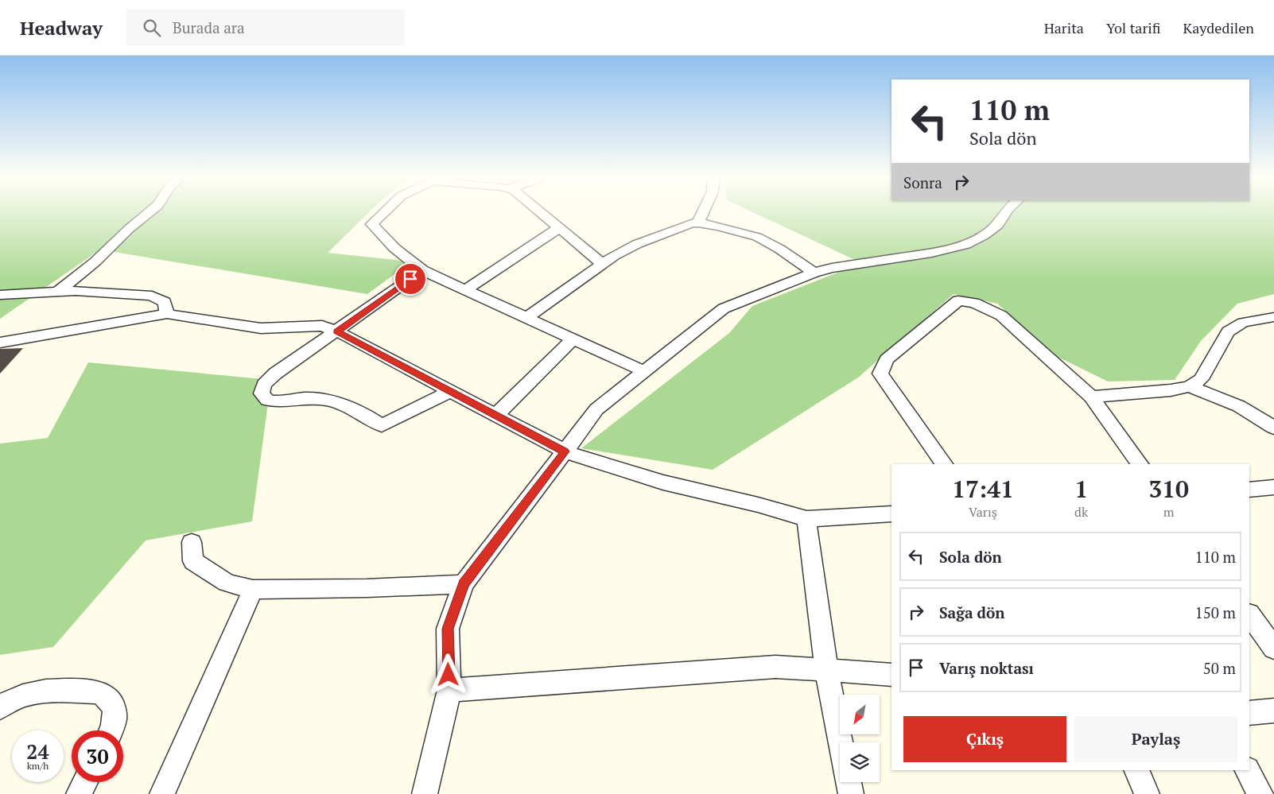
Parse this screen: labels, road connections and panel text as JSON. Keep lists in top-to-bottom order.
{
  "north": "bottom left",
  "page": {
    "header": "Headway",
    "search": "Burada ara",
    "nav": ["Harita", "Yol tarifi", "Kaydedilen"],
    "turn": ["110 m", "Sola dön"],
    "then": "Sonra",
    "eta": [
      "17:41",
      "Varış",
      "1",
      "dk",
      "310",
      "m"
    ],
    "list": [
      {
        "name": "Sola dön",
        "value": "110 m"
      },
      {
        "name": "Sağa dön",
        "value": "150 m"
      },
      {
        "name": "Varış noktası",
        "value": "50 m"
      }
    ],
    "buttons": ["Çıkış", "Paylaş"],
    "speed": "24 km/h",
    "limit": "30"
  }
}
